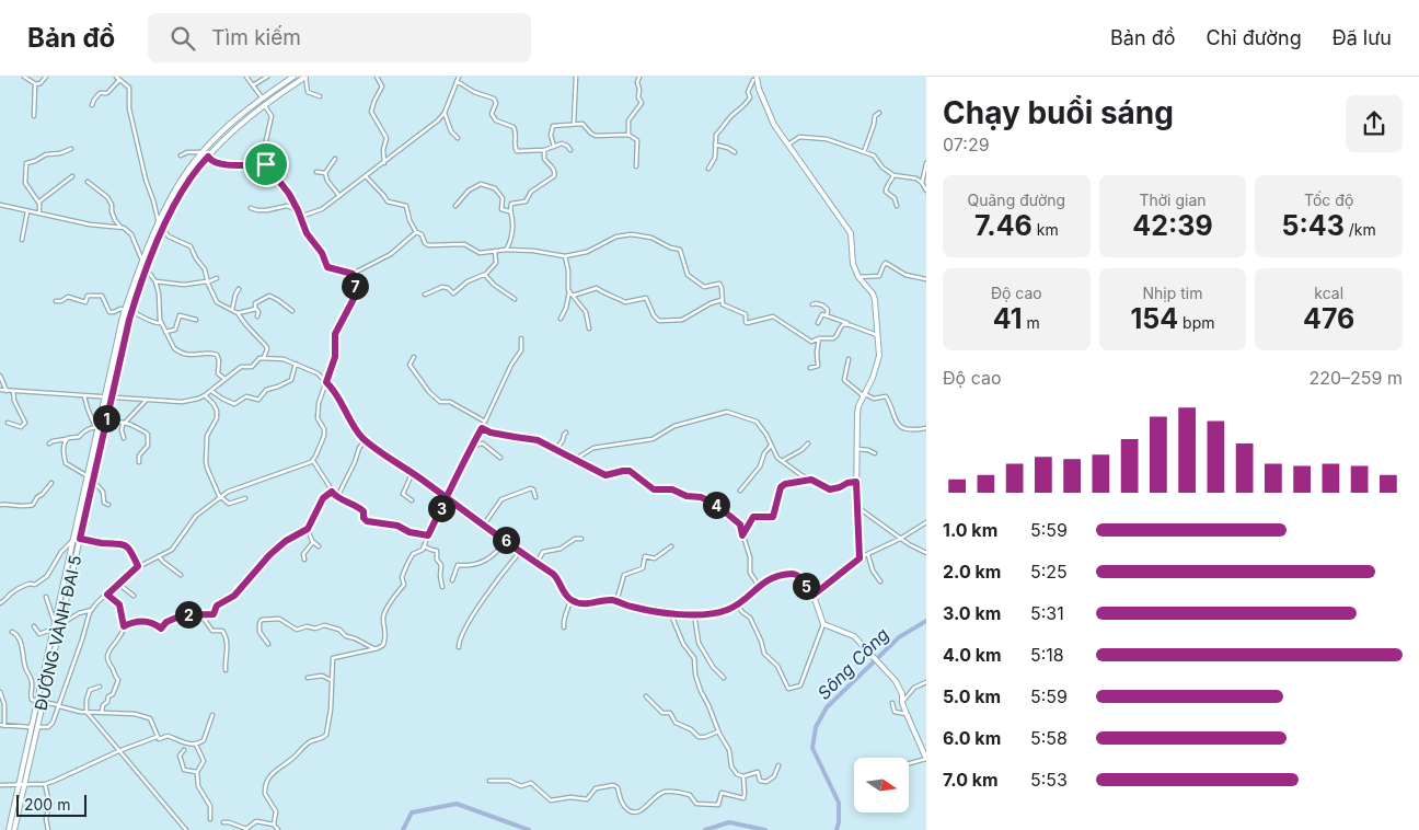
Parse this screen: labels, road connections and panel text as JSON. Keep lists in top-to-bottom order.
{
  "streets": {
    "main road": ["ĐƯỜNG VÀNH ĐAI 5"]
  },
  "water": ["Sông Công"],
  "scale_bar": "200 m",
  "north": "right",
  "page": {
    "header": "Bản đồ",
    "search": "Tìm kiếm",
    "nav": ["Bản đồ", "Chỉ đường", "Đã lưu"],
    "heading": ["Chạy buổi sáng", "07:29"],
    "stats": [
      ["Quãng đường", "7.46 km"],
      ["Thời gian", "42:39"],
      ["Tốc độ", "5:43 /km"],
      ["Độ cao", "41 m"],
      ["Nhịp tim", "154 bpm"],
      ["kcal", "476"]
    ],
    "pins": [
      "7",
      "1",
      "4",
      "3",
      "6",
      "5",
      "2"
    ],
    "chart": ["Độ cao", "220–259 m"],
    "list": [
      {
        "name": "1.0 km",
        "note": "5:59"
      },
      {
        "name": "2.0 km",
        "note": "5:25"
      },
      {
        "name": "3.0 km",
        "note": "5:31"
      },
      {
        "name": "4.0 km",
        "note": "5:18"
      },
      {
        "name": "5.0 km",
        "note": "5:59"
      },
      {
        "name": "6.0 km",
        "note": "5:58"
      },
      {
        "name": "7.0 km",
        "note": "5:53"
      }
    ],
    "scale": "200 m"
  }
}
